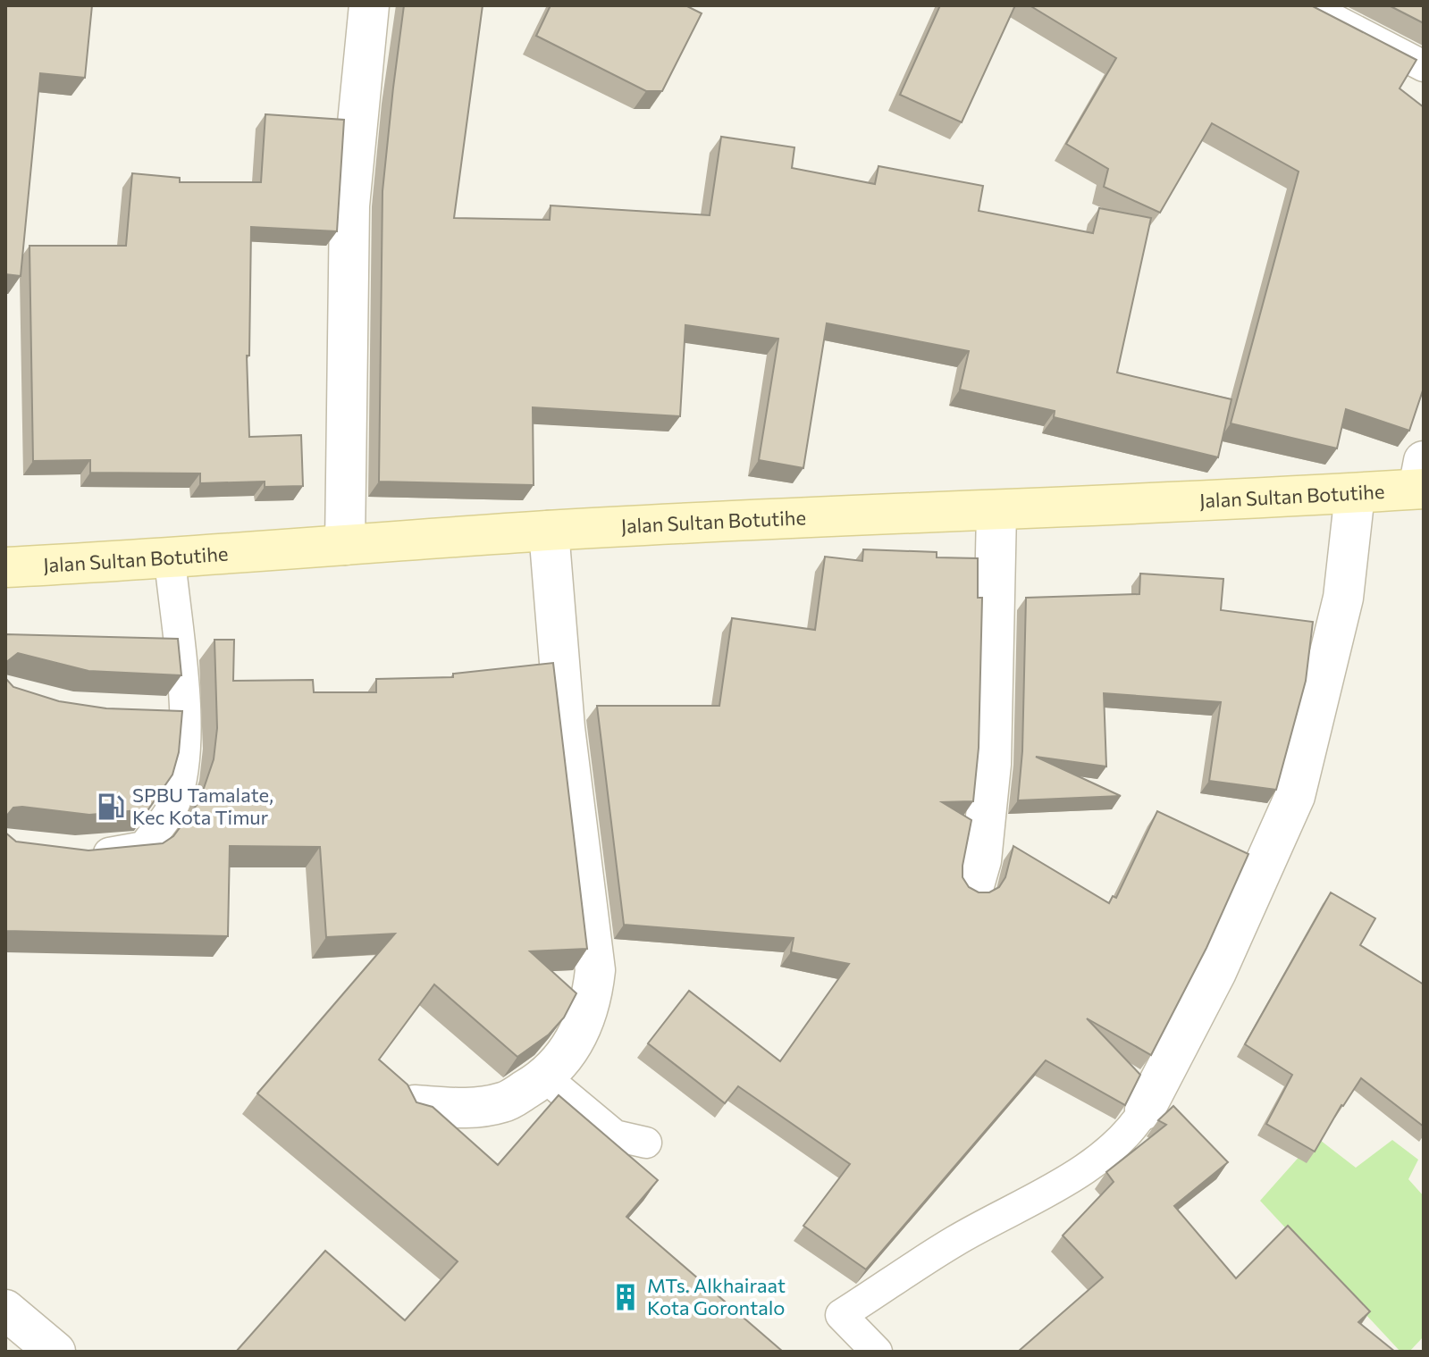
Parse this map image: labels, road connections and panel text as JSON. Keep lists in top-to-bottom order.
{
  "streets": {
    "main road": ["Jalan Sultan Botutihe"]
  },
  "places": {
    "fuel station": ["SPBU Tamalate, Kec Kota Timur"],
    "building": ["MTs. Alkhairaat Kota Gorontalo"]
  }
}
